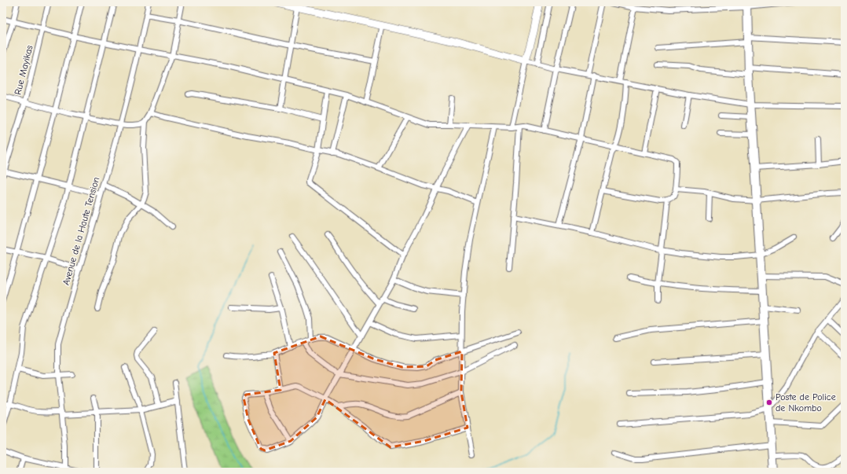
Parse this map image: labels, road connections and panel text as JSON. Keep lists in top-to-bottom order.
{
  "streets": {
    "street": ["Rue Mayikas", "Avenue de la Haute Tension"]
  },
  "places": ["Poste de Police de Nkombo"]
}
